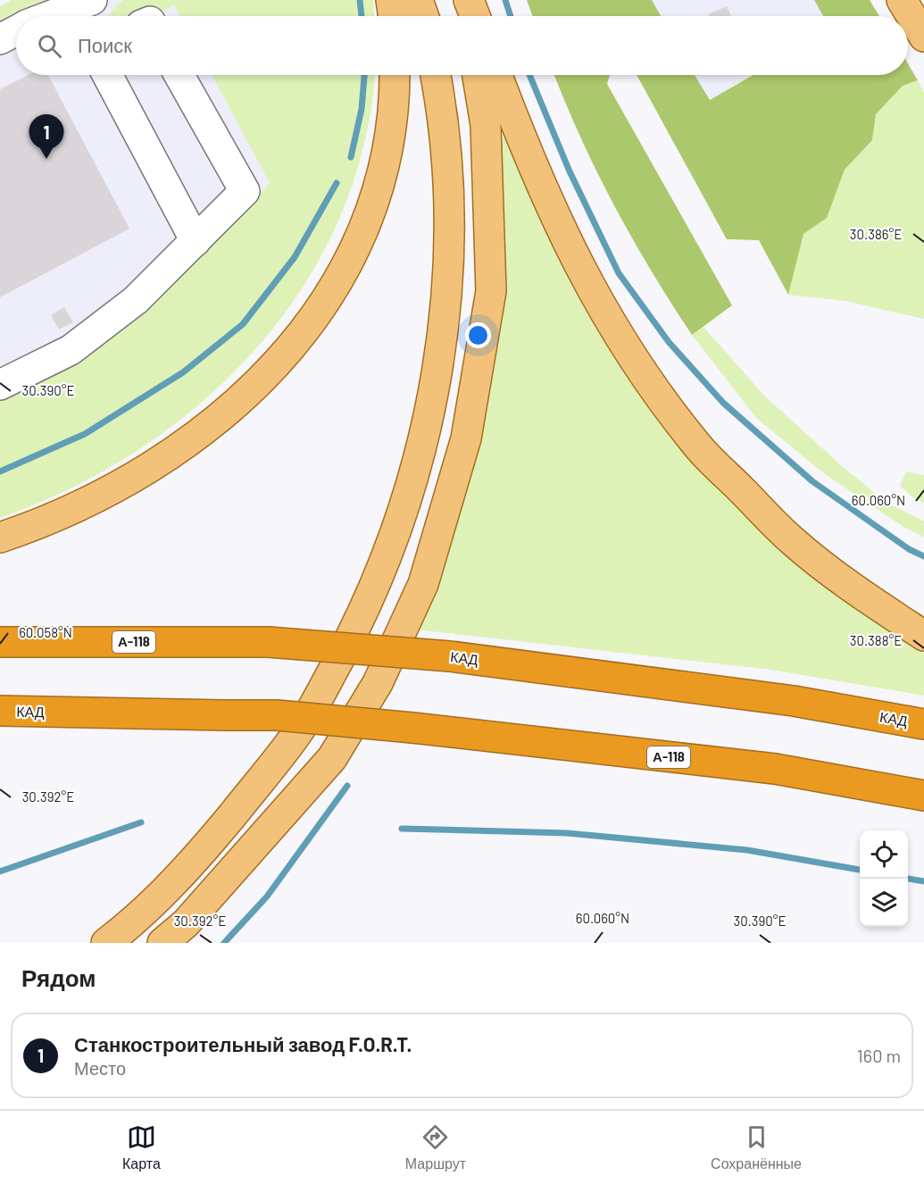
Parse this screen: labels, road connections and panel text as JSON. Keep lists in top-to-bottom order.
{
  "streets": {
    "highway": ["А-118", "КАД"]
  },
  "page": {
    "search": "Поиск",
    "pins": "1",
    "heading": "Рядом",
    "list": [
      {
        "mark": "1",
        "name": "Станкостроительный завод F.O.R.T.",
        "note": "Место",
        "value": "160 m"
      }
    ],
    "nav": ["Карта", "Маршрут", "Сохранённые"]
  },
  "coordinates": [
    "30.386°E",
    "30.390°E",
    "60.060°N",
    "60.058°N",
    "30.388°E",
    "30.392°E"
  ]
}
